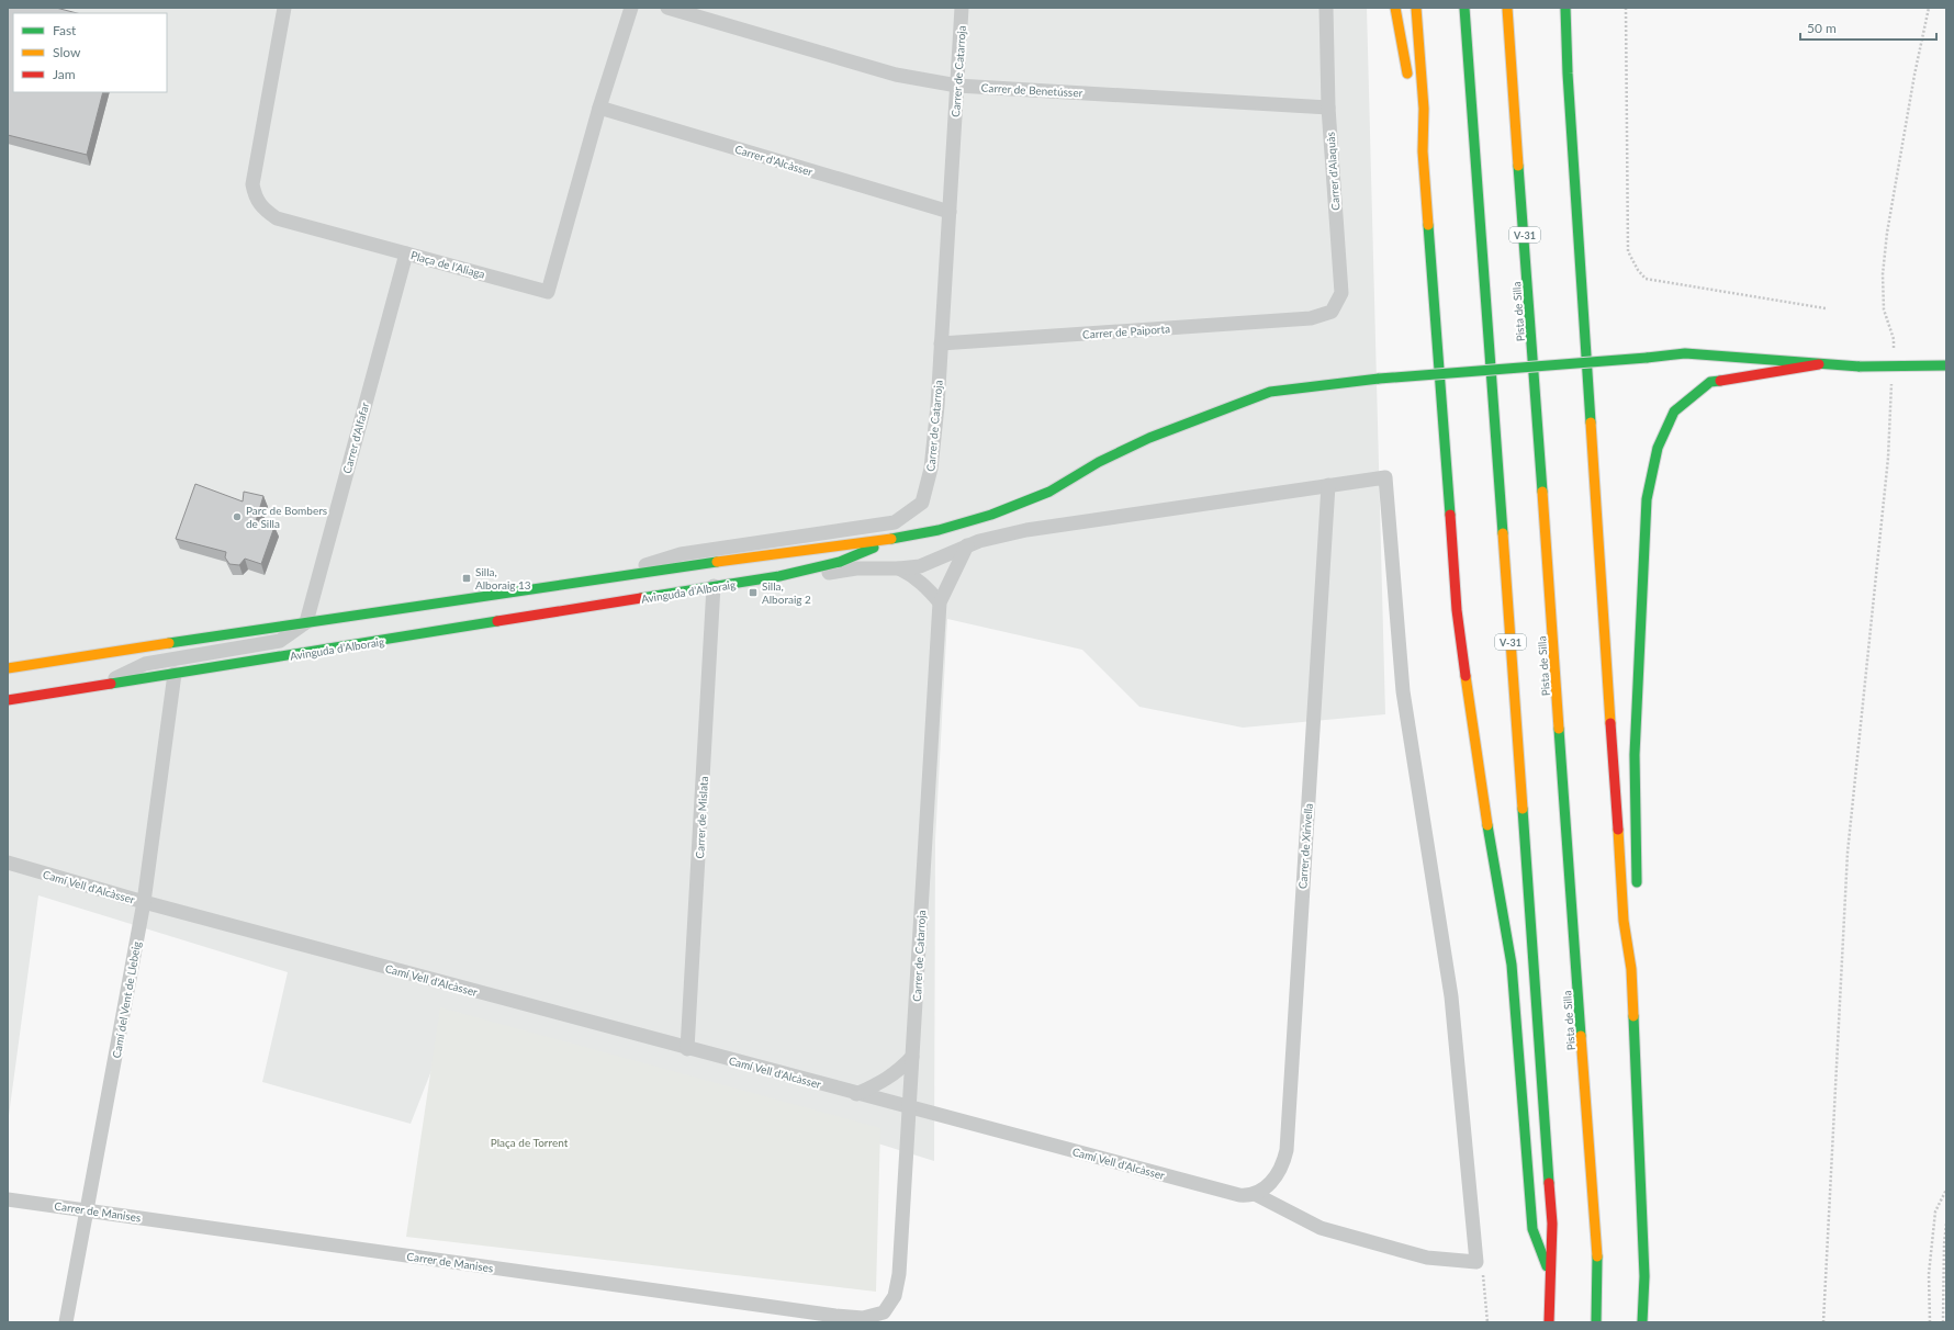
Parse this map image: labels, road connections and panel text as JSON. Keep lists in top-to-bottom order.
{
  "streets": {
    "main road": ["V-31", "Pista de Silla", "Avinguda d’Alboraig"],
    "street": [
      "Carrer de Catarroja",
      "Carrer de Benetússer",
      "Carrer d'Alcàsser",
      "Carrer d'Alaquàs",
      "Plaça de l'Aliaga",
      "Carrer de Paiporta",
      "Carrer d'Alfafar",
      "Carrer de Mislata",
      "Carrer de Xirivella",
      "Camí Vell d'Alcàsser",
      "Camí del Vent de Llebeig",
      "Carrer de Manises"
    ]
  },
  "crossings": [
    ["Carrer de Catarroja", "Carrer de Benetússer"],
    ["Carrer de Catarroja", "Carrer d'Alcàsser"],
    ["Carrer de Catarroja", "Carrer de Paiporta"],
    ["Carrer de Catarroja", "Avinguda d’Alboraig"],
    ["Carrer de Catarroja", "Camí Vell d'Alcàsser"],
    ["Carrer de Catarroja", "Carrer de Manises"],
    ["Carrer de Benetússer", "Carrer d'Alaquàs"],
    ["Carrer d'Alcàsser", "Plaça de l'Aliaga"],
    ["Carrer d'Alaquàs", "Carrer de Paiporta"],
    ["Plaça de l'Aliaga", "Carrer d'Alfafar"],
    ["Carrer d'Alfafar", "Avinguda d’Alboraig"],
    ["Avinguda d’Alboraig", "Carrer de Mislata"],
    ["Avinguda d’Alboraig", "Camí del Vent de Llebeig"],
    ["Carrer de Mislata", "Camí Vell d'Alcàsser"],
    ["Carrer de Xirivella", "Camí Vell d'Alcàsser"],
    ["Camí Vell d'Alcàsser", "Camí del Vent de Llebeig"],
    ["Camí del Vent de Llebeig", "Carrer de Manises"]
  ],
  "parks": ["Plaça de Torrent"],
  "places": {
    "other": ["Parc de Bombers de Silla"],
    "transit": ["Silla, Alboraig 13", "Silla, Alboraig 2"]
  },
  "legend": ["Fast", "Slow", "Jam"],
  "scale_bar": "50 m"
}
